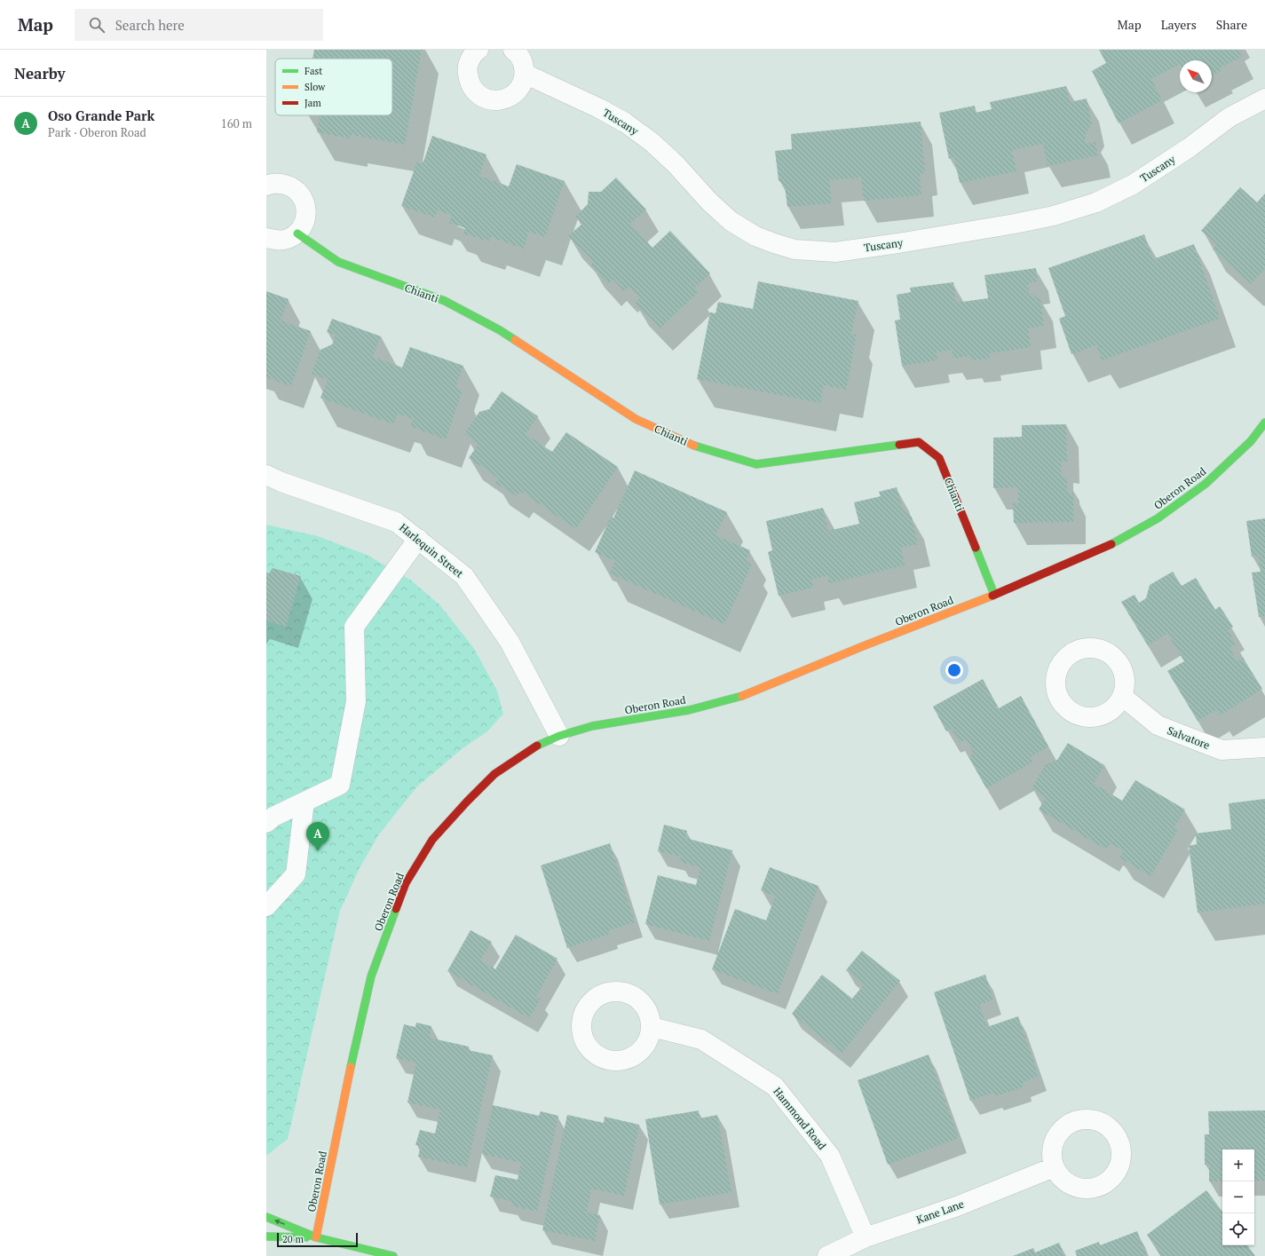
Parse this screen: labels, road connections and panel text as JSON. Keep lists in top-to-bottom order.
{
  "streets": {
    "street": [
      "Tuscany",
      "Chianti",
      "Oberon Road",
      "Harlequin Street",
      "Salvatore",
      "Hammond Road",
      "Kane Lane"
    ]
  },
  "crossings": [
    ["Chianti", "Oberon Road"],
    ["Oberon Road", "Harlequin Street"],
    ["Hammond Road", "Kane Lane"]
  ],
  "legend": ["Fast", "Slow", "Jam"],
  "scale_bar": "20 m",
  "north": "top left",
  "page": {
    "header": "Map",
    "search": "Search here",
    "nav": ["Map", "Layers", "Share"],
    "heading": "Nearby",
    "list": [
      {
        "mark": "A",
        "name": "Oso Grande Park",
        "note": "Park · Oberon Road",
        "value": "160 m"
      }
    ],
    "pins": "A",
    "map_buttons": ["+", "−"],
    "scale": "20 m"
  }
}
